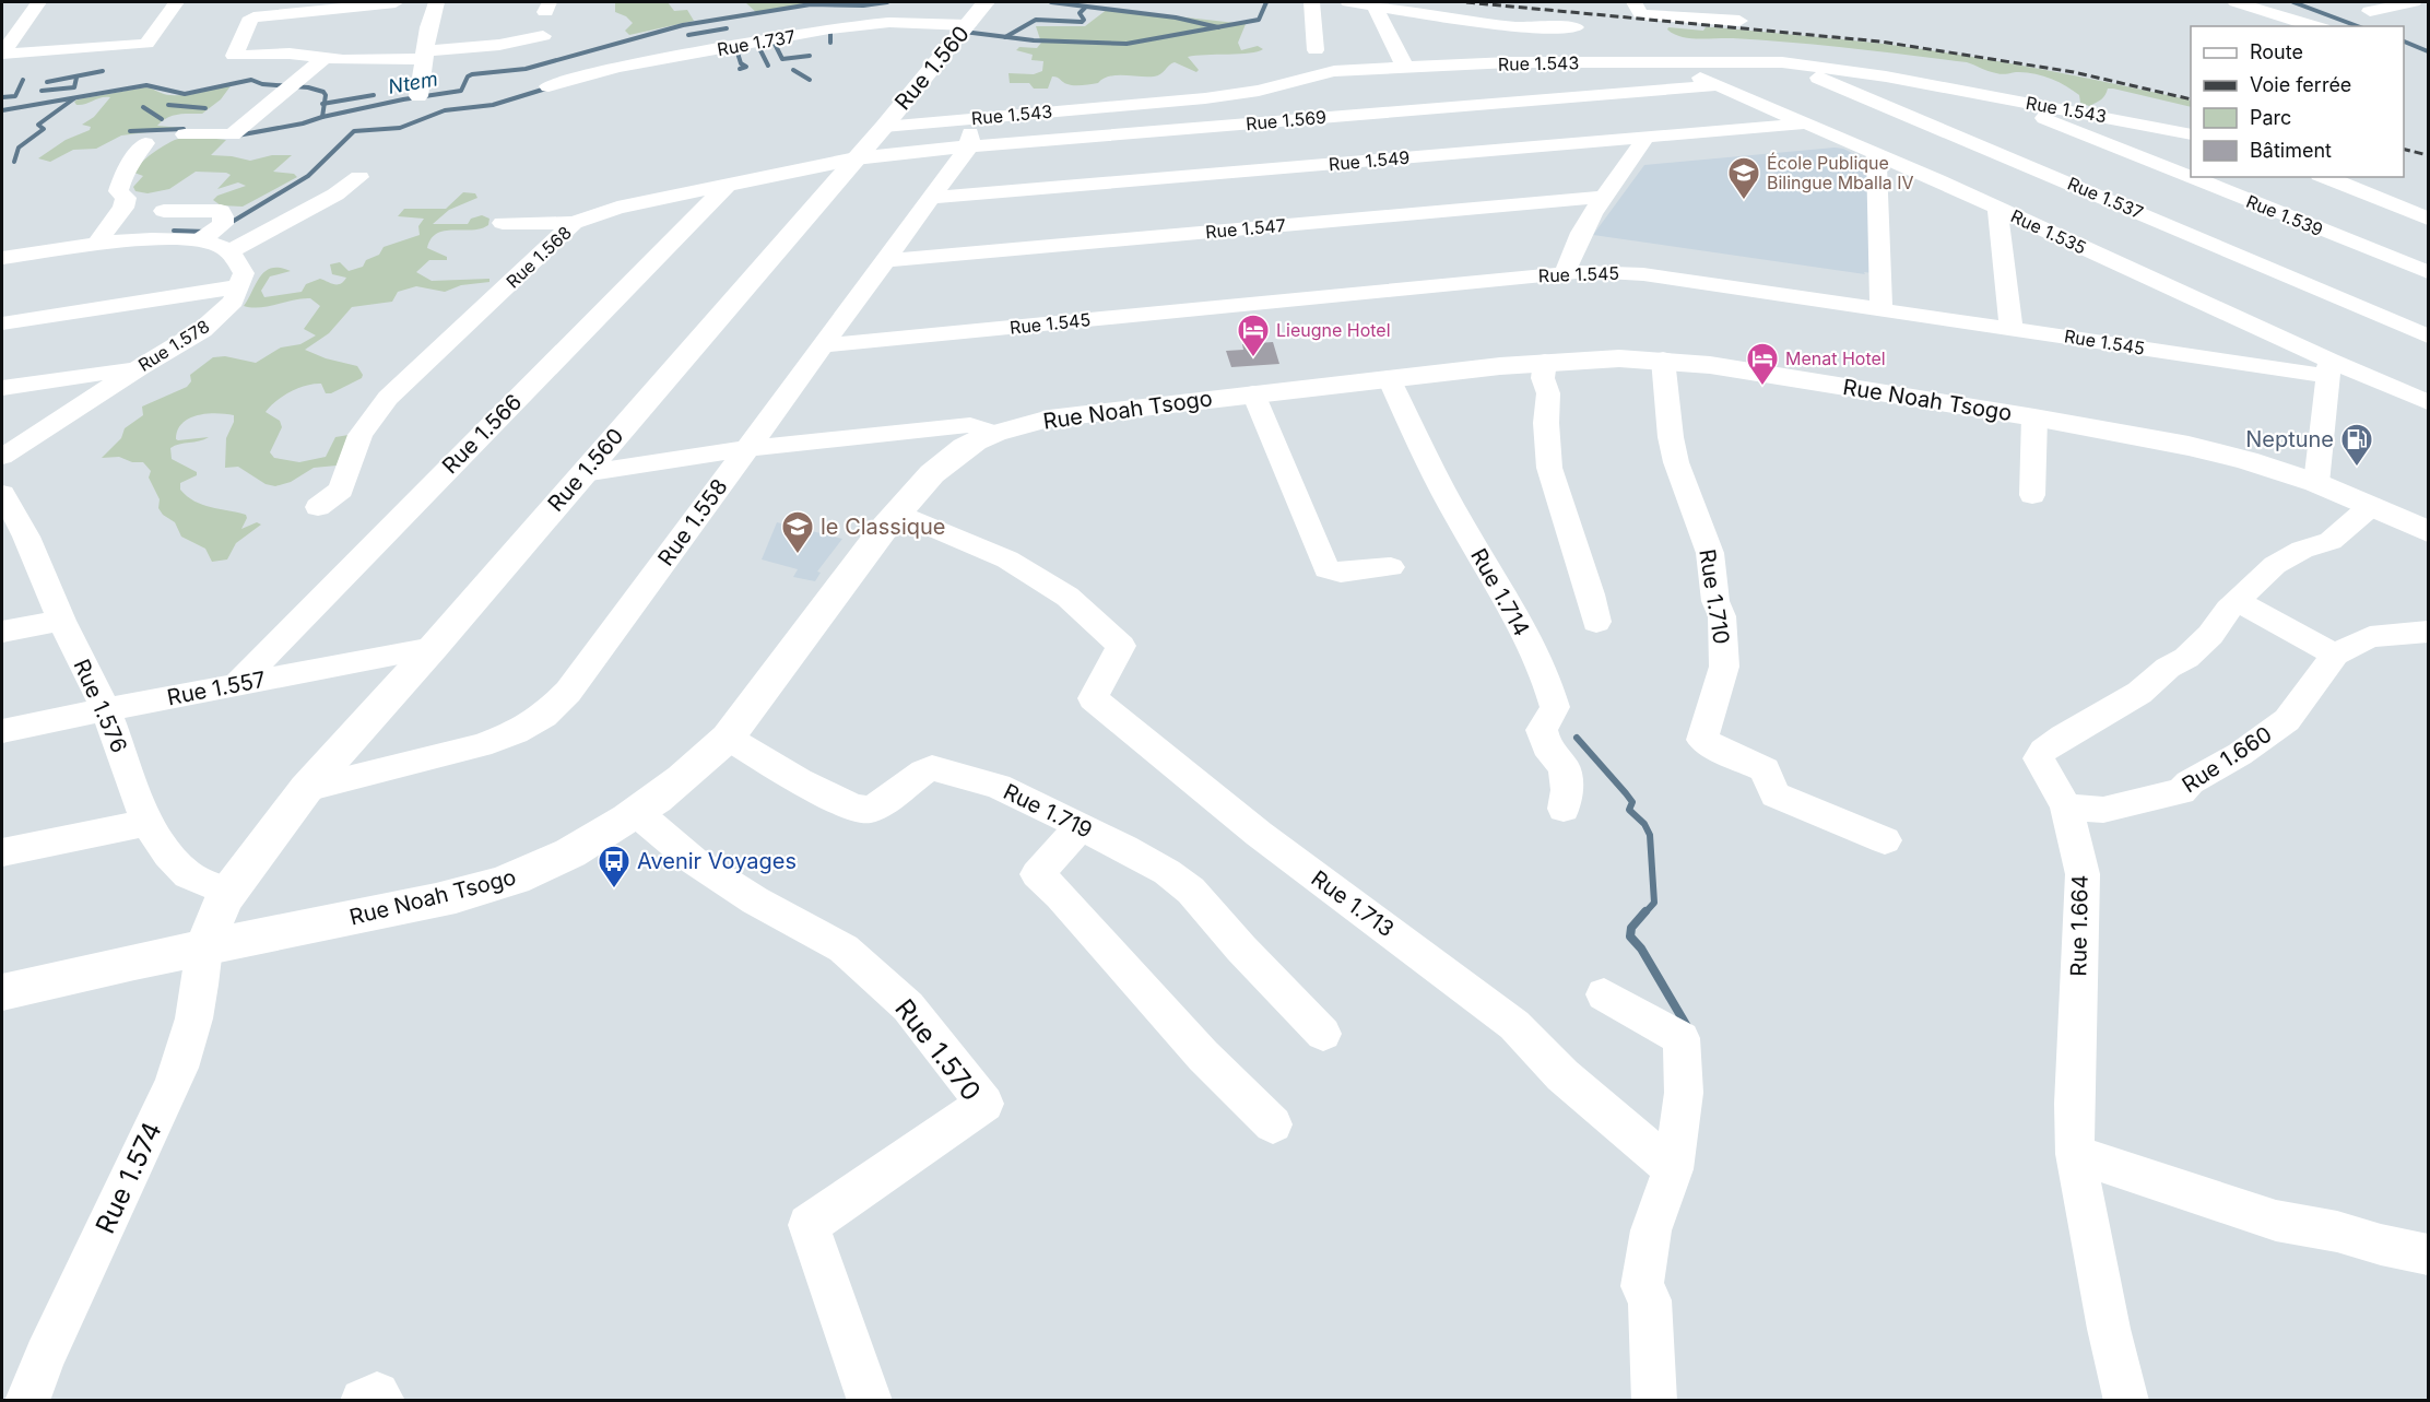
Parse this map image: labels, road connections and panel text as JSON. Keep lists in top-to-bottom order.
{
  "streets": {
    "main road": ["Rue 1.560", "Rue Noah Tsogo"],
    "street": [
      "Rue 1.737",
      "Rue 1.543",
      "Rue 1.569",
      "Rue 1.549",
      "Rue 1.537",
      "Rue 1.539",
      "Rue 1.547",
      "Rue 1.535",
      "Rue 1.568",
      "Rue 1.545",
      "Rue 1.578",
      "Rue 1.566",
      "Rue 1.558",
      "Rue 1.714",
      "Rue 1.710",
      "Rue 1.557",
      "Rue 1.576",
      "Rue 1.660",
      "Rue 1.719",
      "Rue 1.713",
      "Rue 1.664",
      "Rue 1.570",
      "Rue 1.574"
    ]
  },
  "crossings": [
    ["Rue 1.737", "Rue 1.560"],
    ["Rue 1.543", "Rue 1.560"],
    ["Rue 1.543", "Rue 1.537"],
    ["Rue 1.543", "Rue 1.539"],
    ["Rue 1.543", "Rue 1.535"],
    ["Rue 1.560", "Rue 1.569"],
    ["Rue 1.560", "Rue 1.568"],
    ["Rue 1.560", "Rue Noah Tsogo"],
    ["Rue 1.560", "Rue 1.558"],
    ["Rue 1.560", "Rue 1.557"],
    ["Rue 1.560", "Rue 1.576"],
    ["Rue 1.560", "Rue 1.574"],
    ["Rue 1.569", "Rue 1.535"],
    ["Rue 1.569", "Rue 1.568"],
    ["Rue 1.569", "Rue 1.558"],
    ["Rue 1.549", "Rue 1.535"],
    ["Rue 1.549", "Rue 1.558"],
    ["Rue 1.547", "Rue 1.558"],
    ["Rue 1.535", "Rue 1.545"],
    ["Rue 1.568", "Rue 1.566"],
    ["Rue 1.545", "Rue 1.558"],
    ["Rue Noah Tsogo", "Rue 1.714"],
    ["Rue Noah Tsogo", "Rue 1.710"],
    ["Rue Noah Tsogo", "Rue 1.719"],
    ["Rue Noah Tsogo", "Rue 1.713"],
    ["Rue Noah Tsogo", "Rue 1.664"],
    ["Rue Noah Tsogo", "Rue 1.570"],
    ["Rue Noah Tsogo", "Rue 1.574"],
    ["Rue 1.566", "Rue 1.557"],
    ["Rue 1.557", "Rue 1.576"],
    ["Rue 1.660", "Rue 1.664"]
  ],
  "water": ["Ntem"],
  "places": {
    "school or university": ["École Publique Bilingue Mballa IV", "le Classique"],
    "hotel": ["Lieugne Hotel", "Menat Hotel"],
    "fuel station": ["Neptune"],
    "bus stop": ["Avenir Voyages"]
  },
  "legend": [
    "Route",
    "Voie ferrée",
    "Parc",
    "Bâtiment"
  ]
}
